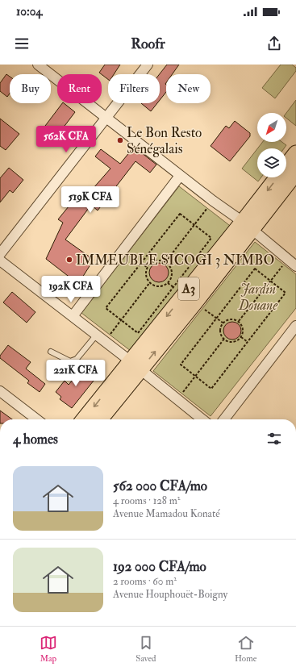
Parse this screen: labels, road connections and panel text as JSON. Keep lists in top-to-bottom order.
{
  "streets": {
    "highway": ["A3"]
  },
  "parks": ["Jardin Douane"],
  "places": ["Le Bon Resto Sénégalais", "IMMEUBLE SICOGI 3 NIMBO"],
  "north": "bottom left",
  "page": {
    "status": "10:04",
    "header": "Roofr",
    "chip": [
      "Buy",
      "Rent",
      "Filters",
      "New"
    ],
    "price": [
      "562K CFA",
      "519K CFA",
      "192K CFA",
      "221K CFA"
    ],
    "heading": "4 homes",
    "list": [
      {
        "name": "562 000 CFA/mo",
        "note": "4 rooms · 128 m² · Avenue Mamadou Konaté"
      },
      {
        "name": "192 000 CFA/mo",
        "note": "2 rooms · 60 m² · Avenue Houphouët-Boigny"
      }
    ],
    "tabs": ["Map", "Saved", "Home"]
  }
}
